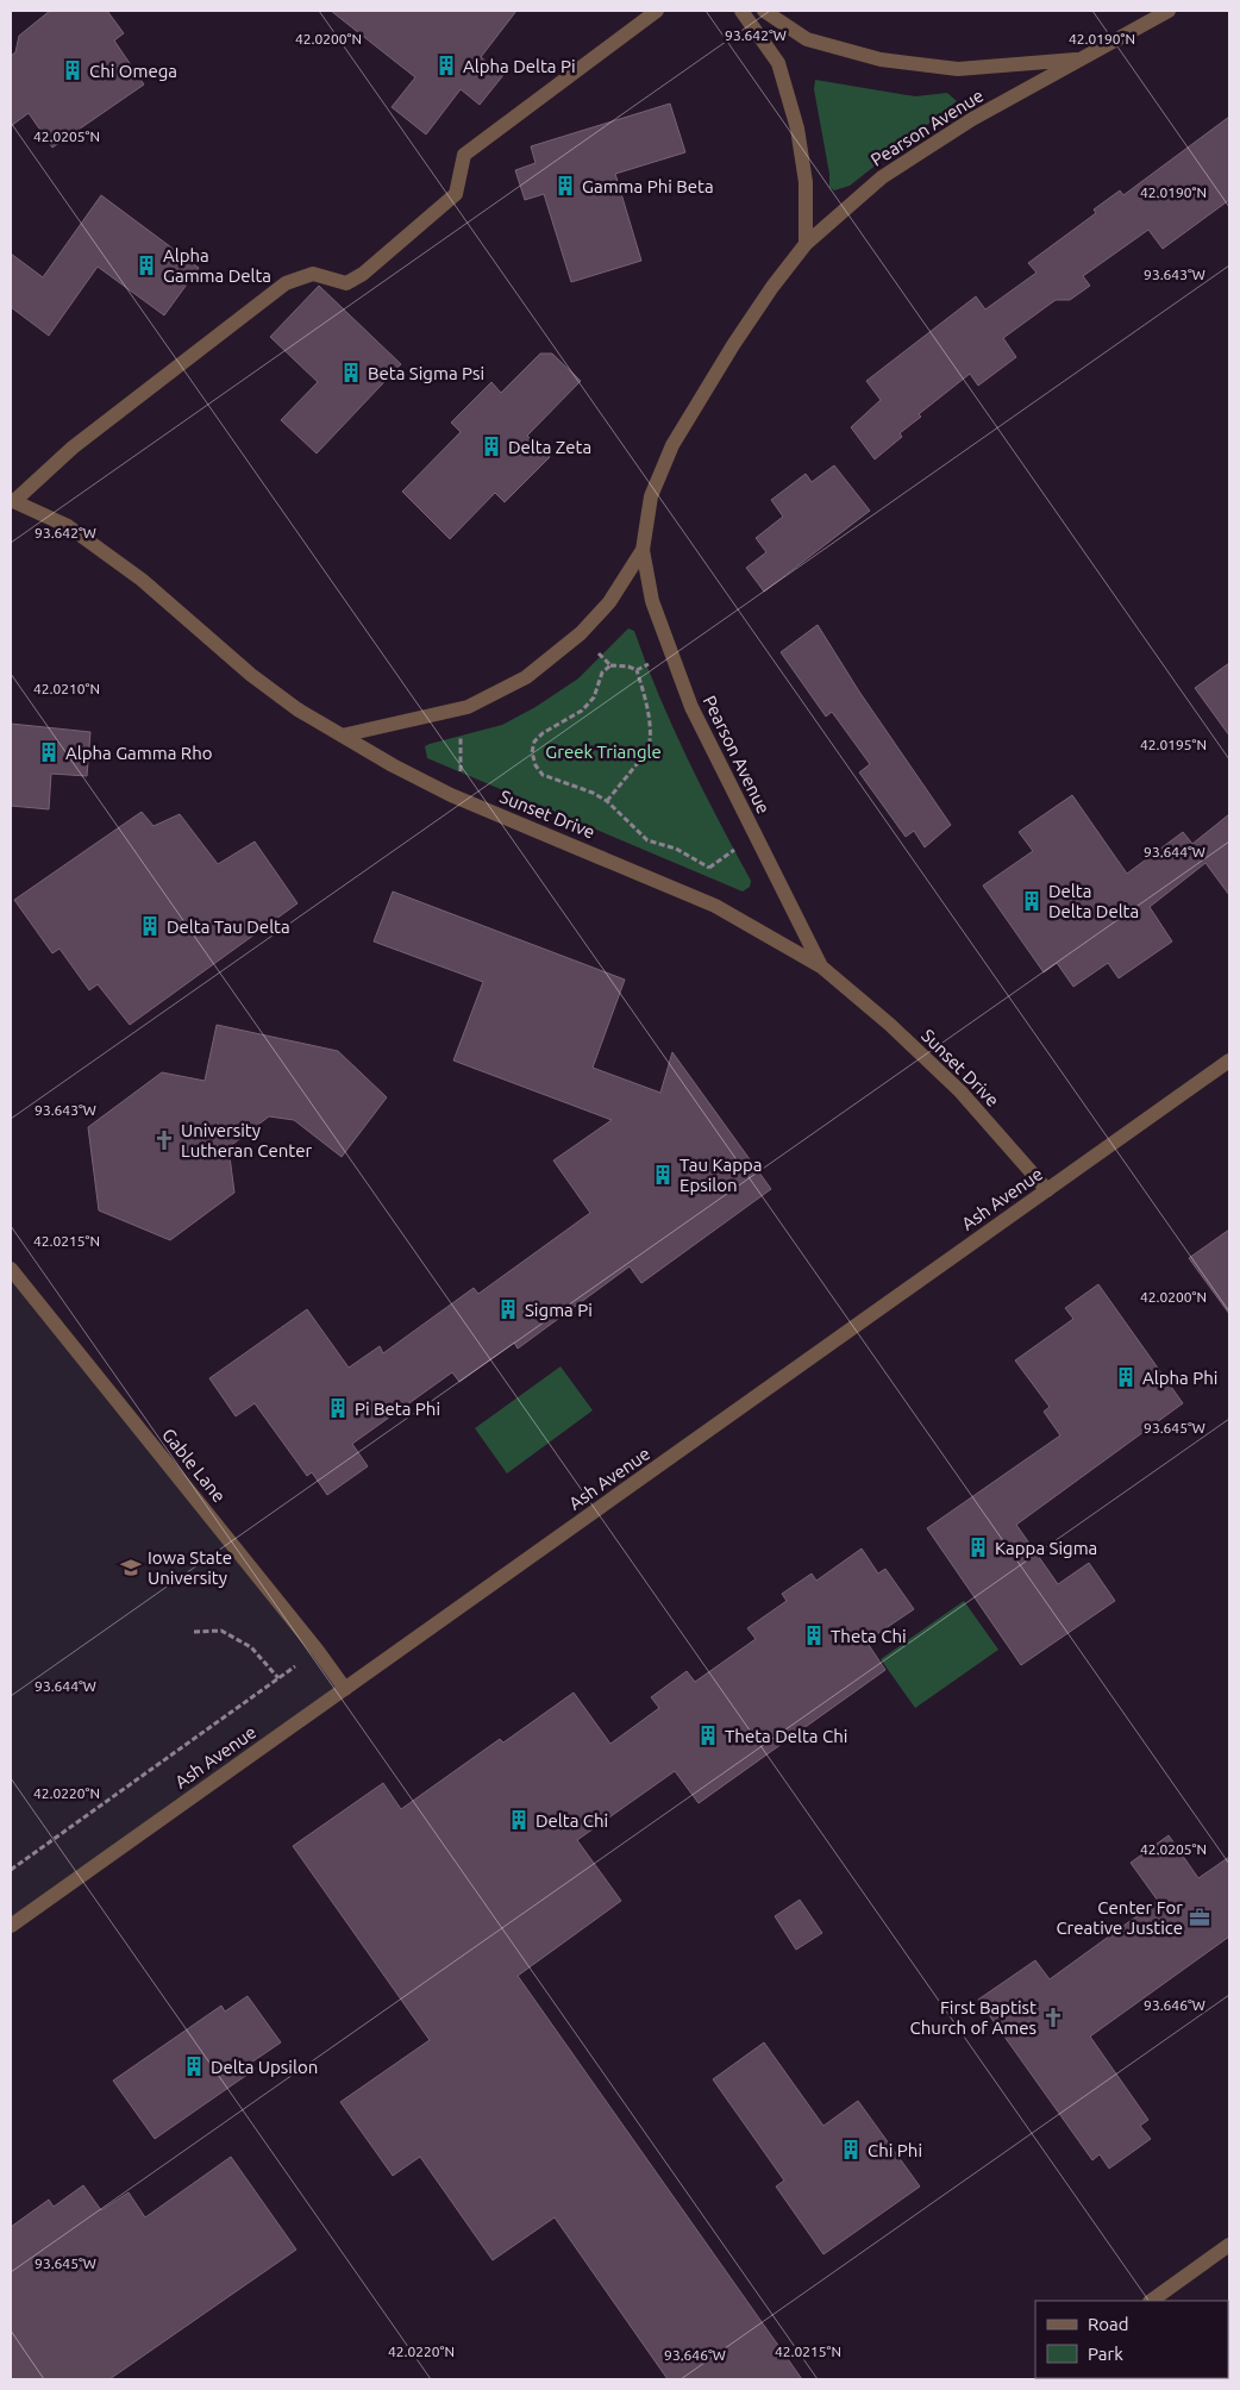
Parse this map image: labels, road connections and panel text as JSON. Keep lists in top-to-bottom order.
{
  "streets": {
    "street": [
      "Pearson Avenue",
      "Sunset Drive",
      "Ash Avenue",
      "Gable Lane"
    ]
  },
  "crossings": [
    ["Pearson Avenue", "Sunset Drive"],
    ["Sunset Drive", "Ash Avenue"],
    ["Ash Avenue", "Gable Lane"]
  ],
  "parks": ["Greek Triangle"],
  "places": {
    "building": [
      "Alpha Delta Pi",
      "Chi Omega",
      "Gamma Phi Beta",
      "Alpha Gamma Delta",
      "Beta Sigma Psi",
      "Delta Zeta",
      "Alpha Gamma Rho",
      "Delta Delta Delta",
      "Delta Tau Delta",
      "Tau Kappa Epsilon",
      "Sigma Pi",
      "Alpha Phi",
      "Pi Beta Phi",
      "Kappa Sigma",
      "Theta Chi",
      "Theta Delta Chi",
      "Delta Chi",
      "Delta Upsilon",
      "Chi Phi"
    ],
    "church": ["University Lutheran Center", "First Baptist Church of Ames"],
    "school or university": ["Iowa State University"],
    "office": ["Center For Creative Justice"]
  },
  "legend": ["Road", "Park"],
  "coordinates": [
    "93.642°W",
    "42.0200°N",
    "42.0190°N",
    "42.0205°N",
    "93.643°W",
    "42.0210°N",
    "42.0195°N",
    "93.644°W",
    "42.0215°N",
    "93.645°W",
    "42.0220°N",
    "93.646°W"
  ]
}
